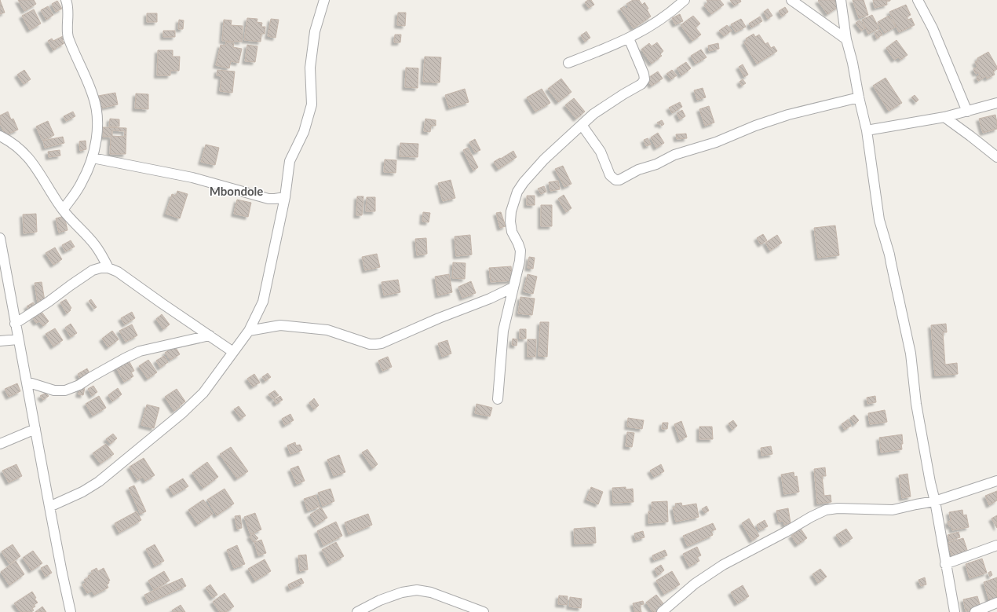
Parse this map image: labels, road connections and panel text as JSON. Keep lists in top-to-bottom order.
{
  "districts": ["Mbondole"]
}
